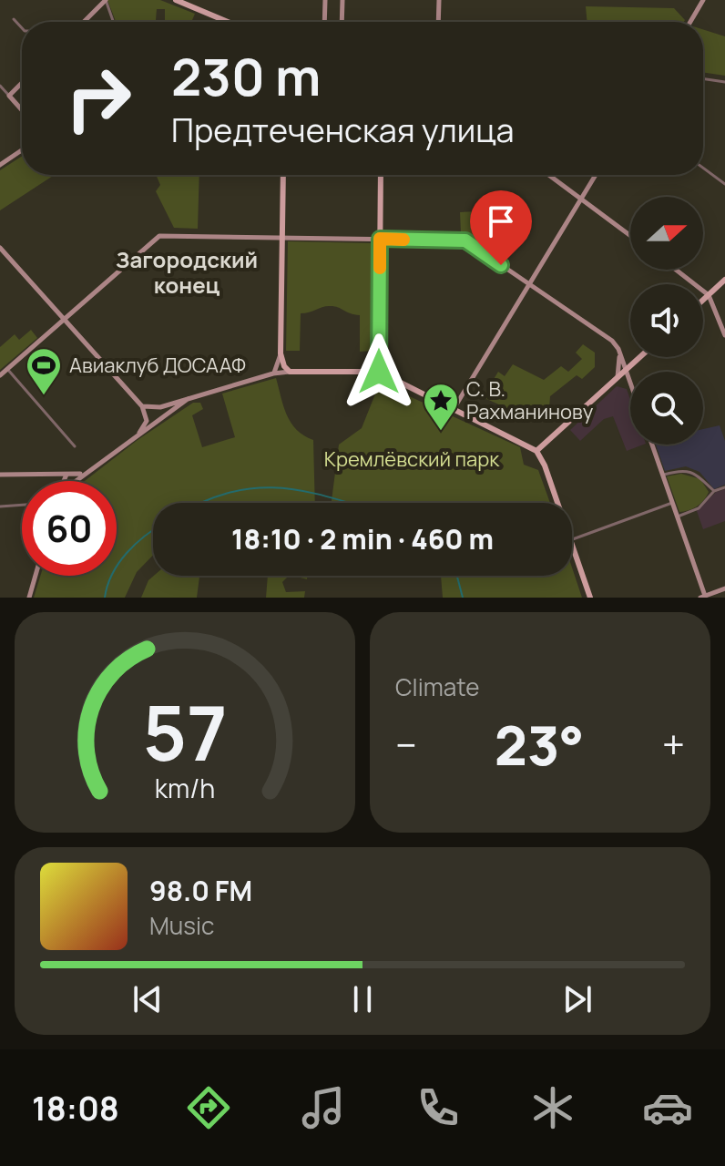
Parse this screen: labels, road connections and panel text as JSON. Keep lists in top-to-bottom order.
{
  "districts": ["Загородский конец"],
  "parks": ["Кремлёвский парк"],
  "places": {
    "sports": ["Авиаклуб ДОСААФ"],
    "place": ["С. В. Рахманинову"]
  },
  "north": "right",
  "page": {
    "turn": ["230 m", "Предтеченская улица"],
    "limit": "60",
    "trip": "18:10 · 2 min · 460 m",
    "tile": "Climate",
    "heat": ["−", "23°", "+"],
    "song": ["98.0 FM", "Music"],
    "tabs": "18:08",
    "gauge": ["57", "km/h"]
  }
}
